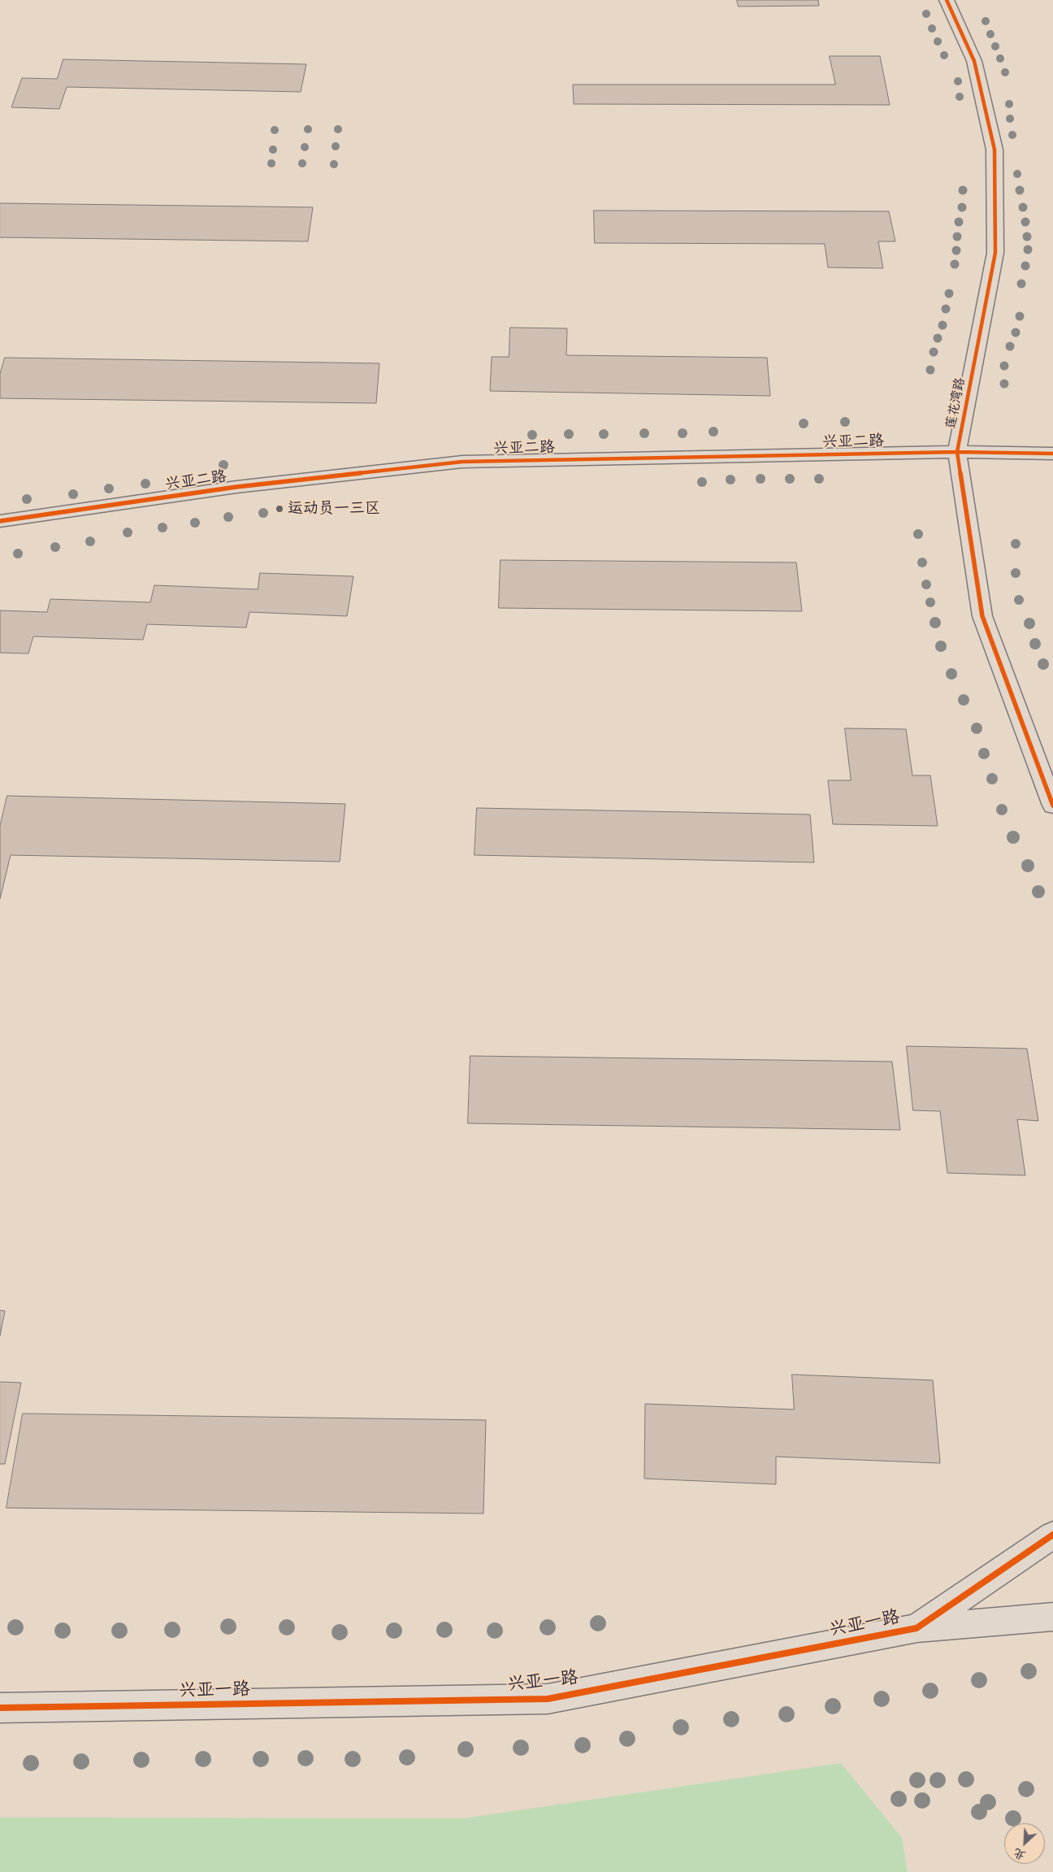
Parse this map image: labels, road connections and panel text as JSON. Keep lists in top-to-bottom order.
{
  "streets": {
    "street": ["莲花湾路", "兴亚二路", "兴亚一路"]
  },
  "crossings": [
    ["莲花湾路", "兴亚二路"]
  ],
  "places": ["运动员一三区"],
  "north": "bottom left"
}
